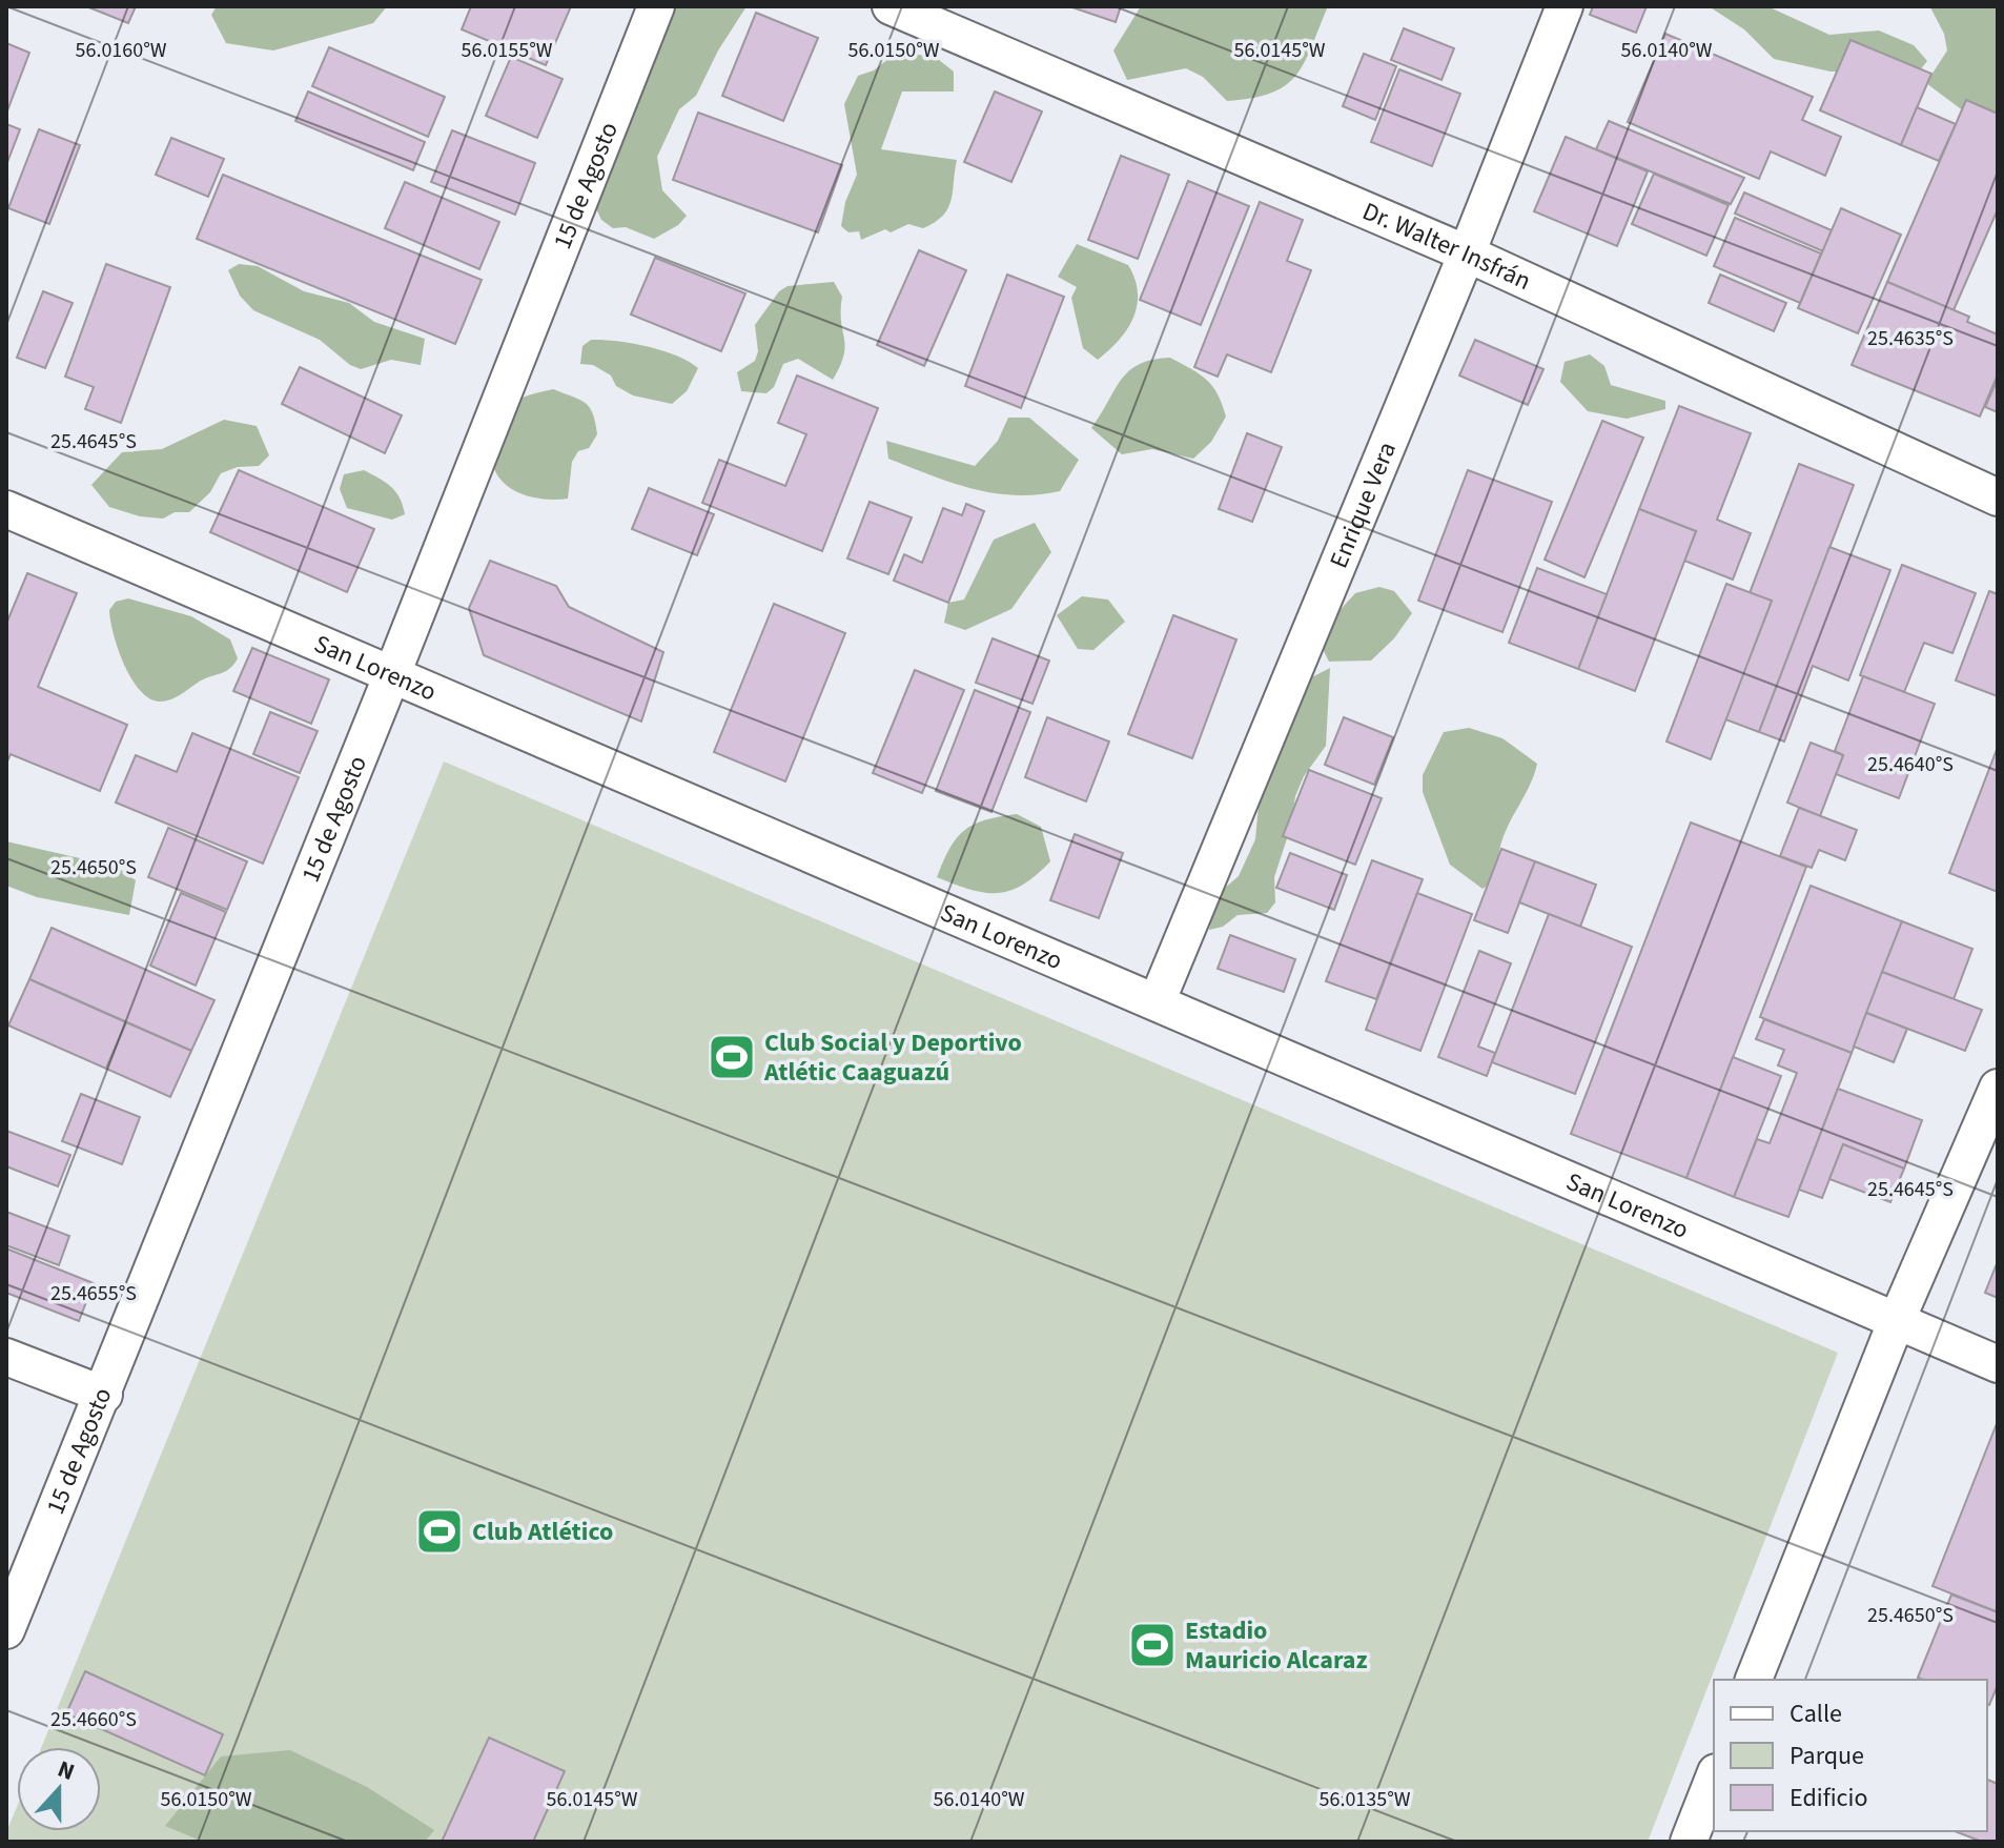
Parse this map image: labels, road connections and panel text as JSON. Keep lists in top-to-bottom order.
{
  "streets": {
    "street": [
      "15 de Agosto",
      "Dr. Walter Insfrán",
      "Enrique Vera",
      "San Lorenzo"
    ]
  },
  "crossings": [
    ["15 de Agosto", "San Lorenzo"],
    ["Dr. Walter Insfrán", "Enrique Vera"],
    ["Enrique Vera", "San Lorenzo"]
  ],
  "places": {
    "sports": ["Club Social y Deportivo Atlétic Caaguazú", "Club Atlético", "Estadio Mauricio Alcaraz"]
  },
  "legend": ["Calle", "Parque", "Edificio"],
  "north": "top",
  "coordinates": [
    "56.0160°W",
    "56.0155°W",
    "56.0150°W",
    "56.0145°W",
    "56.0140°W",
    "25.4635°S",
    "25.4645°S",
    "25.4640°S",
    "25.4650°S",
    "25.4655°S",
    "25.4660°S",
    "56.0135°W"
  ]
}
